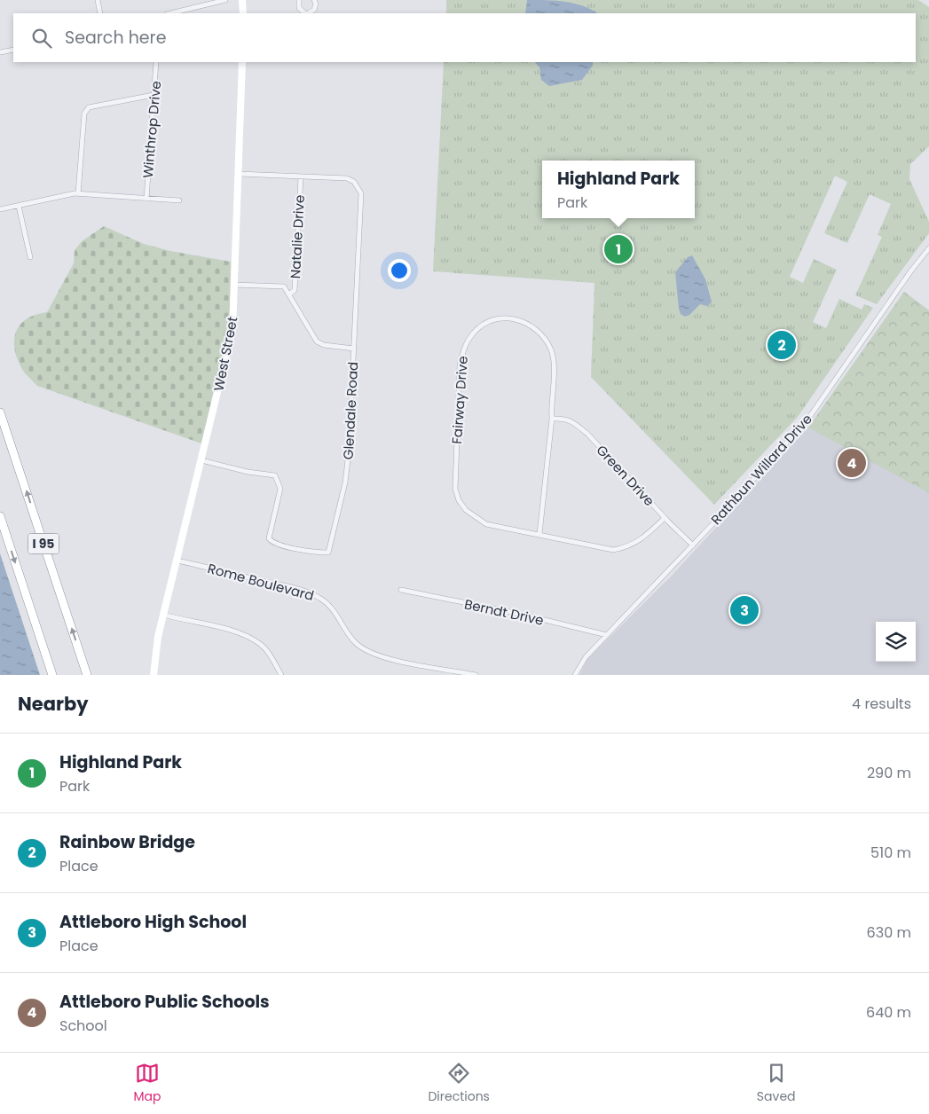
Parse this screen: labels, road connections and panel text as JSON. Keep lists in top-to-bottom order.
{
  "streets": {
    "highway": ["I 95"],
    "main road": ["West Street"],
    "street": [
      "Winthrop Drive",
      "Natalie Drive",
      "Fairway Drive",
      "Glendale Road",
      "Rathbun Willard Drive",
      "Green Drive",
      "Rome Boulevard",
      "Berndt Drive"
    ]
  },
  "crossings": [
    ["Natalie Drive", "Glendale Road"],
    ["West Street", "Glendale Road"],
    ["West Street", "Rome Boulevard"],
    ["Fairway Drive", "Green Drive"],
    ["Rathbun Willard Drive", "Green Drive"],
    ["Rathbun Willard Drive", "Berndt Drive"]
  ],
  "page": {
    "search": "Search here",
    "popup": ["Highland Park", "Park"],
    "pins": [
      "1",
      "2",
      "4",
      "3"
    ],
    "heading": ["Nearby", "4 results"],
    "list": [
      {
        "mark": "1",
        "name": "Highland Park",
        "note": "Park",
        "value": "290 m"
      },
      {
        "mark": "2",
        "name": "Rainbow Bridge",
        "note": "Place",
        "value": "510 m"
      },
      {
        "mark": "3",
        "name": "Attleboro High School",
        "note": "Place",
        "value": "630 m"
      },
      {
        "mark": "4",
        "name": "Attleboro Public Schools",
        "note": "School",
        "value": "640 m"
      }
    ],
    "nav": ["Map", "Directions", "Saved"]
  }
}
